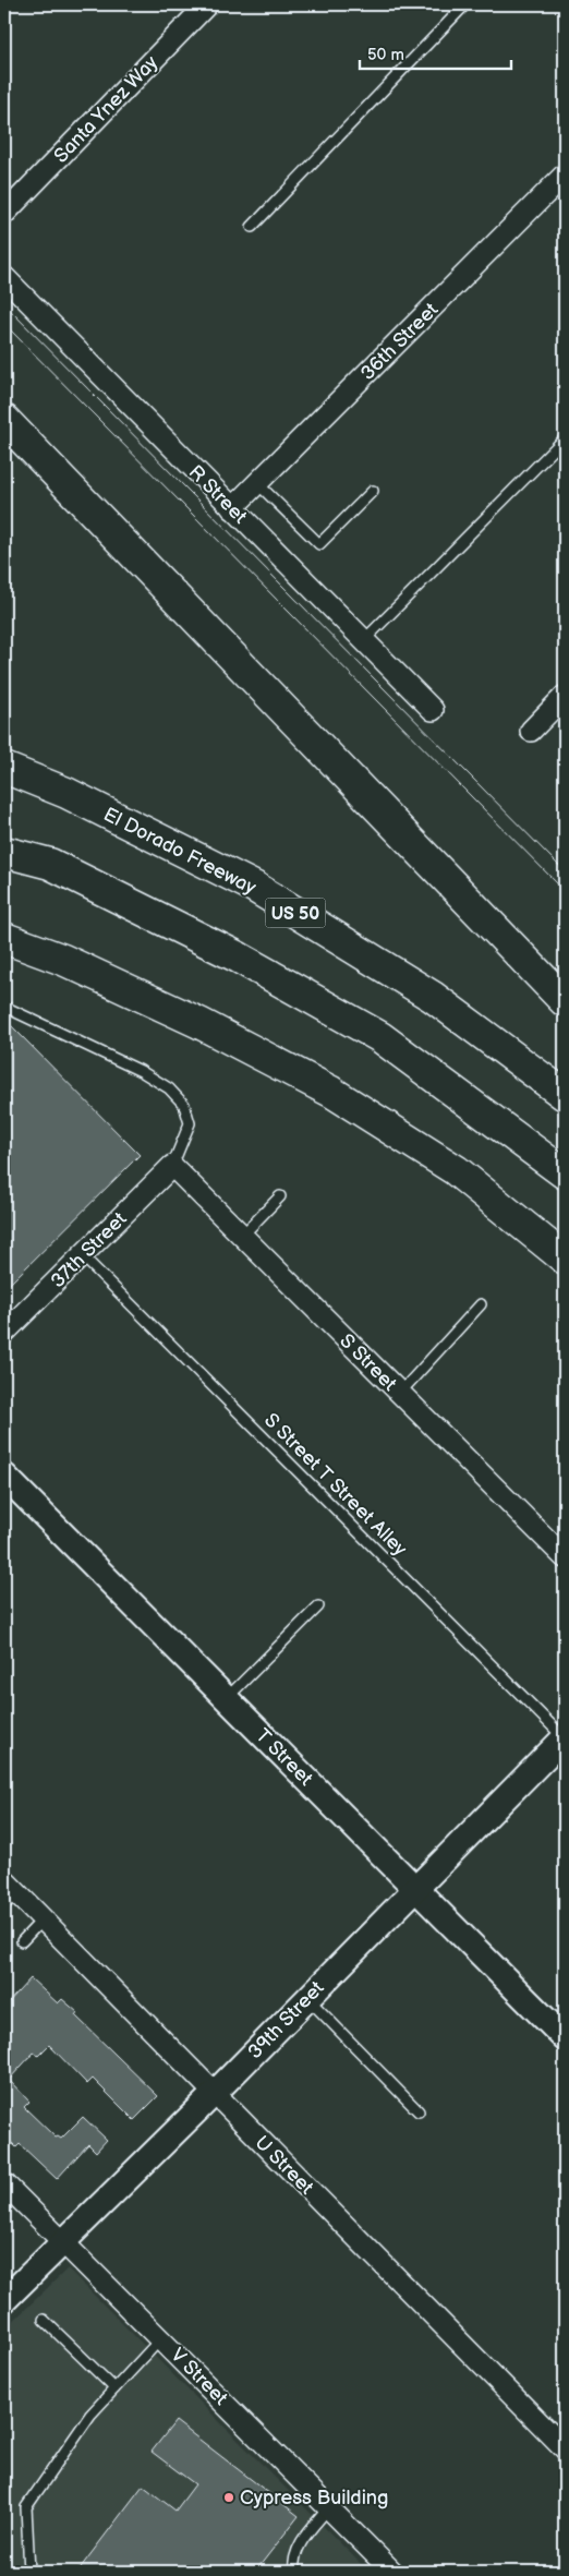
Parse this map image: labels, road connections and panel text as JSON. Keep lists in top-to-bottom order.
{
  "streets": {
    "highway": ["El Dorado Freeway", "US 50"],
    "street": [
      "Santa Ynez Way",
      "36th Street",
      "R Street",
      "37th Street",
      "S Street",
      "T Street",
      "39th Street",
      "U Street",
      "V Street"
    ],
    "lane": ["S Street T Street Alley"]
  },
  "crossings": [
    ["36th Street", "R Street"],
    ["37th Street", "S Street"],
    ["37th Street", "S Street T Street Alley"],
    ["S Street T Street Alley", "39th Street"],
    ["T Street", "39th Street"],
    ["39th Street", "U Street"],
    ["39th Street", "V Street"]
  ],
  "places": ["Cypress Building"],
  "scale_bar": "50 m"
}
